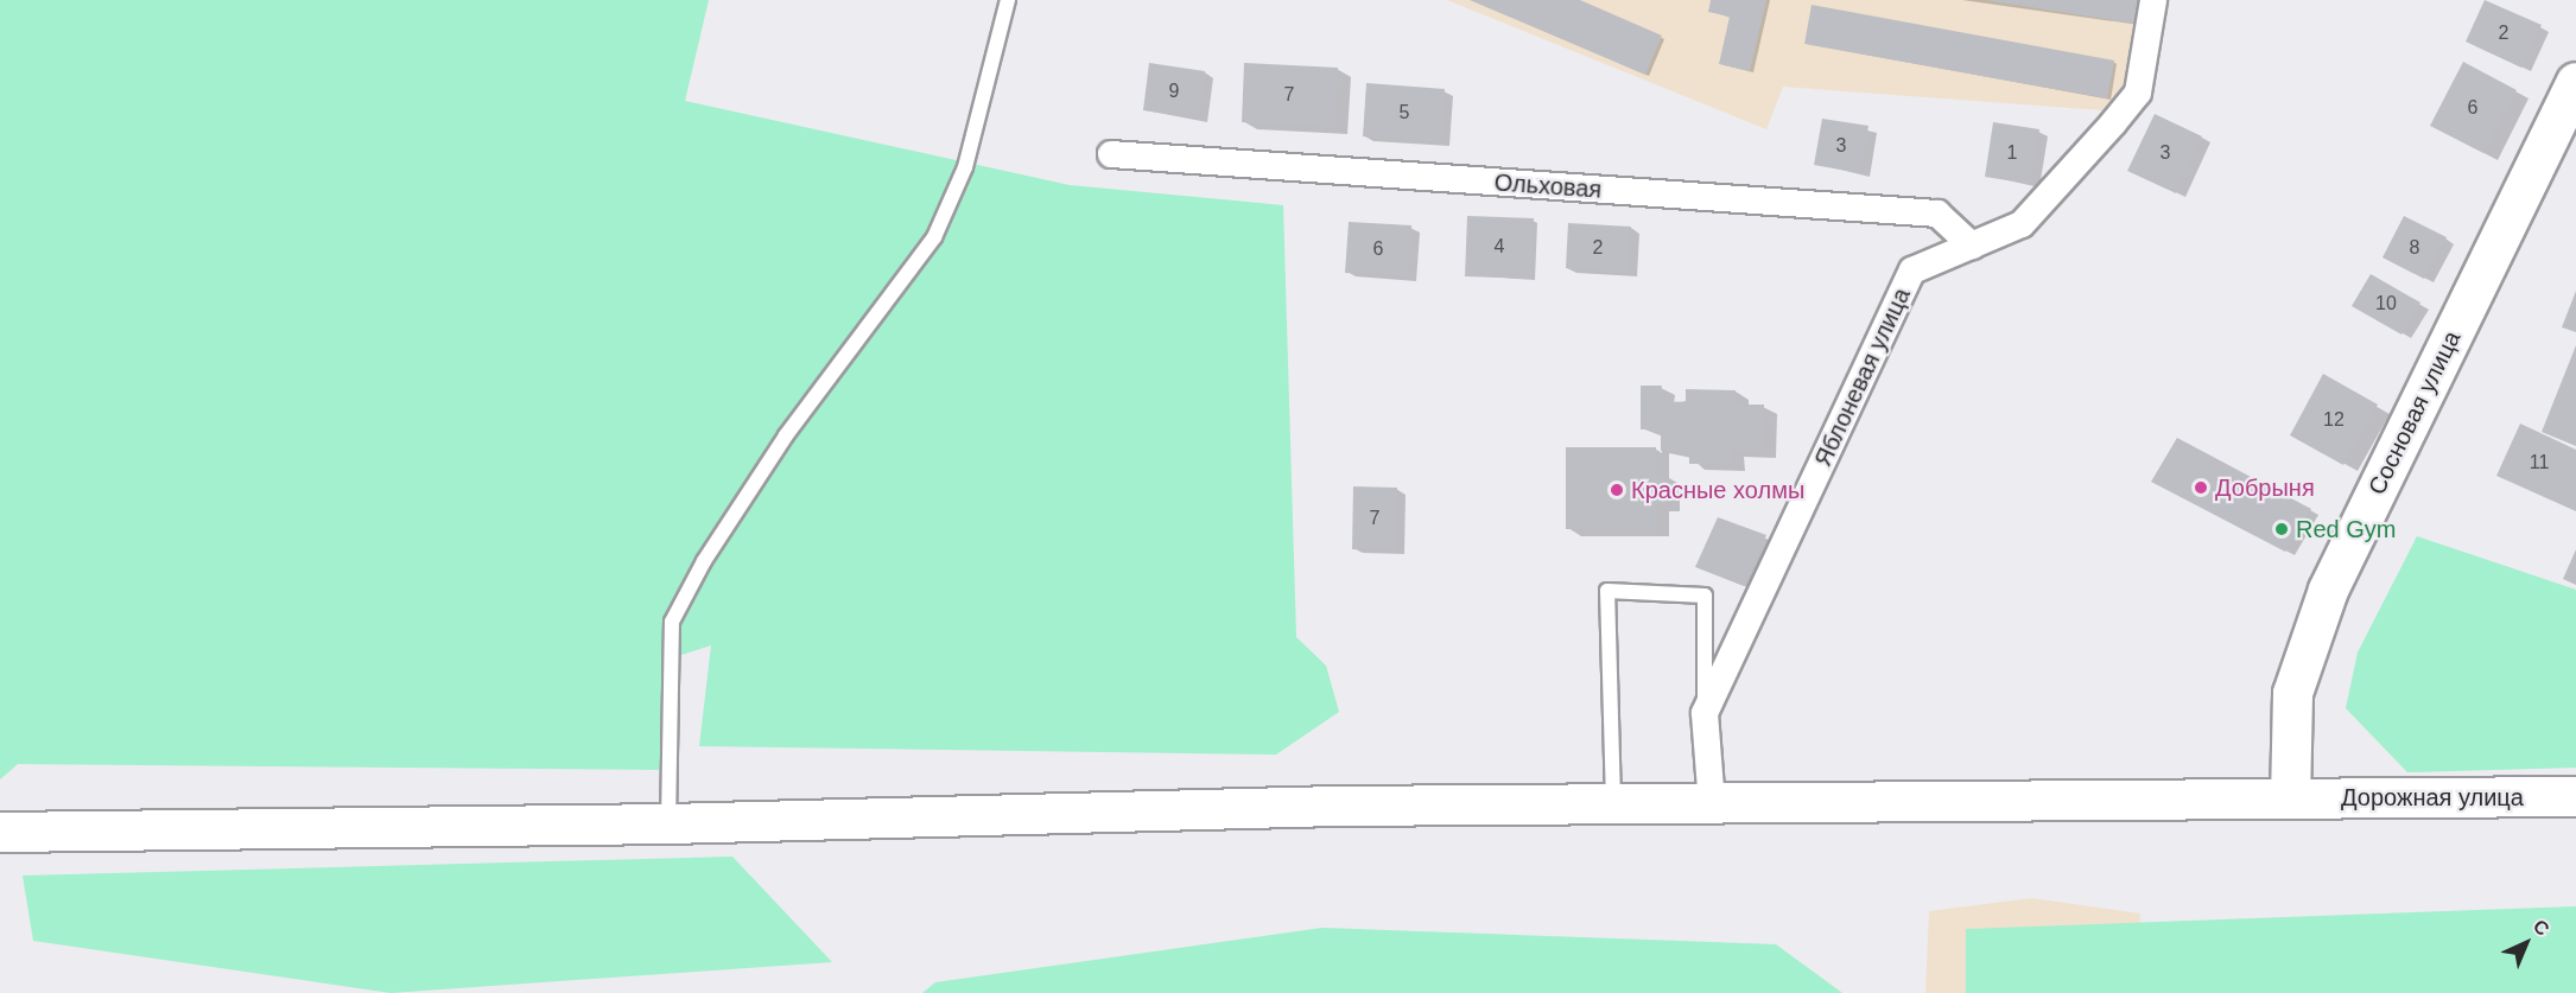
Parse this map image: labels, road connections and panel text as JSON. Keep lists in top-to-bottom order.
{
  "streets": {
    "main road": ["Сосновая улица", "Дорожная улица"],
    "street": ["Ольховая", "Яблоневая улица"]
  },
  "crossings": [
    ["Ольховая", "Яблоневая улица"],
    ["Яблоневая улица", "Дорожная улица"],
    ["Сосновая улица", "Дорожная улица"]
  ],
  "places": ["Добрыня", "Красные холмы", "Red Gym"],
  "house_numbers": [
    "2",
    "9",
    "7",
    "6",
    "5",
    "3",
    "1",
    "3",
    "4",
    "2",
    "8",
    "6",
    "10",
    "12",
    "11",
    "7"
  ],
  "north": "top right"
}
